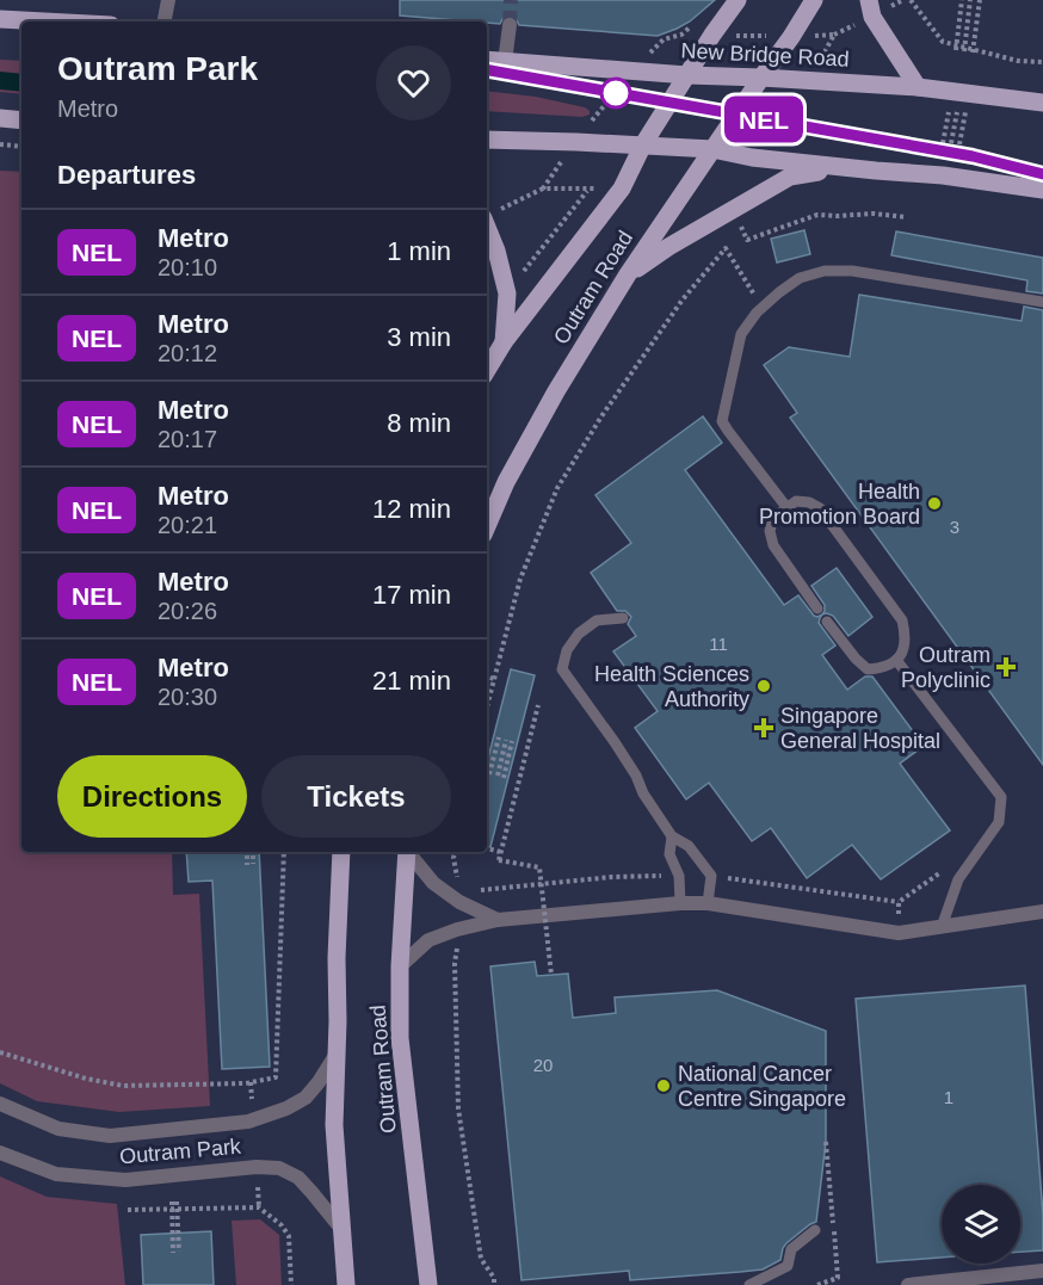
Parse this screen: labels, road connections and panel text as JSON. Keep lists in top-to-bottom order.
{
  "streets": {
    "main road": ["New Bridge Road", "Outram Road"],
    "street": ["Outram Park"]
  },
  "crossings": [
    ["New Bridge Road", "Outram Road"],
    ["Outram Road", "Outram Park"]
  ],
  "places": {
    "other": ["Health Promotion Board", "Health Sciences Authority", "National Cancer Centre Singapore"],
    "health": ["Outram Polyclinic", "Singapore General Hospital"]
  },
  "lines": ["metro line NEL"],
  "house_numbers": [
    "3",
    "11",
    "20",
    "1"
  ],
  "page": {
    "on_map": "NEL",
    "heading": [
      ["Outram Park", "Metro"],
      "Departures"
    ],
    "list": [
      {
        "mark": "NEL",
        "name": "Metro",
        "note": "20:10",
        "value": "1 min"
      },
      {
        "mark": "NEL",
        "name": "Metro",
        "note": "20:12",
        "value": "3 min"
      },
      {
        "mark": "NEL",
        "name": "Metro",
        "note": "20:17",
        "value": "8 min"
      },
      {
        "mark": "NEL",
        "name": "Metro",
        "note": "20:21",
        "value": "12 min"
      },
      {
        "mark": "NEL",
        "name": "Metro",
        "note": "20:26",
        "value": "17 min"
      },
      {
        "mark": "NEL",
        "name": "Metro",
        "note": "20:30",
        "value": "21 min"
      }
    ],
    "buttons": ["Directions", "Tickets"]
  }
}
